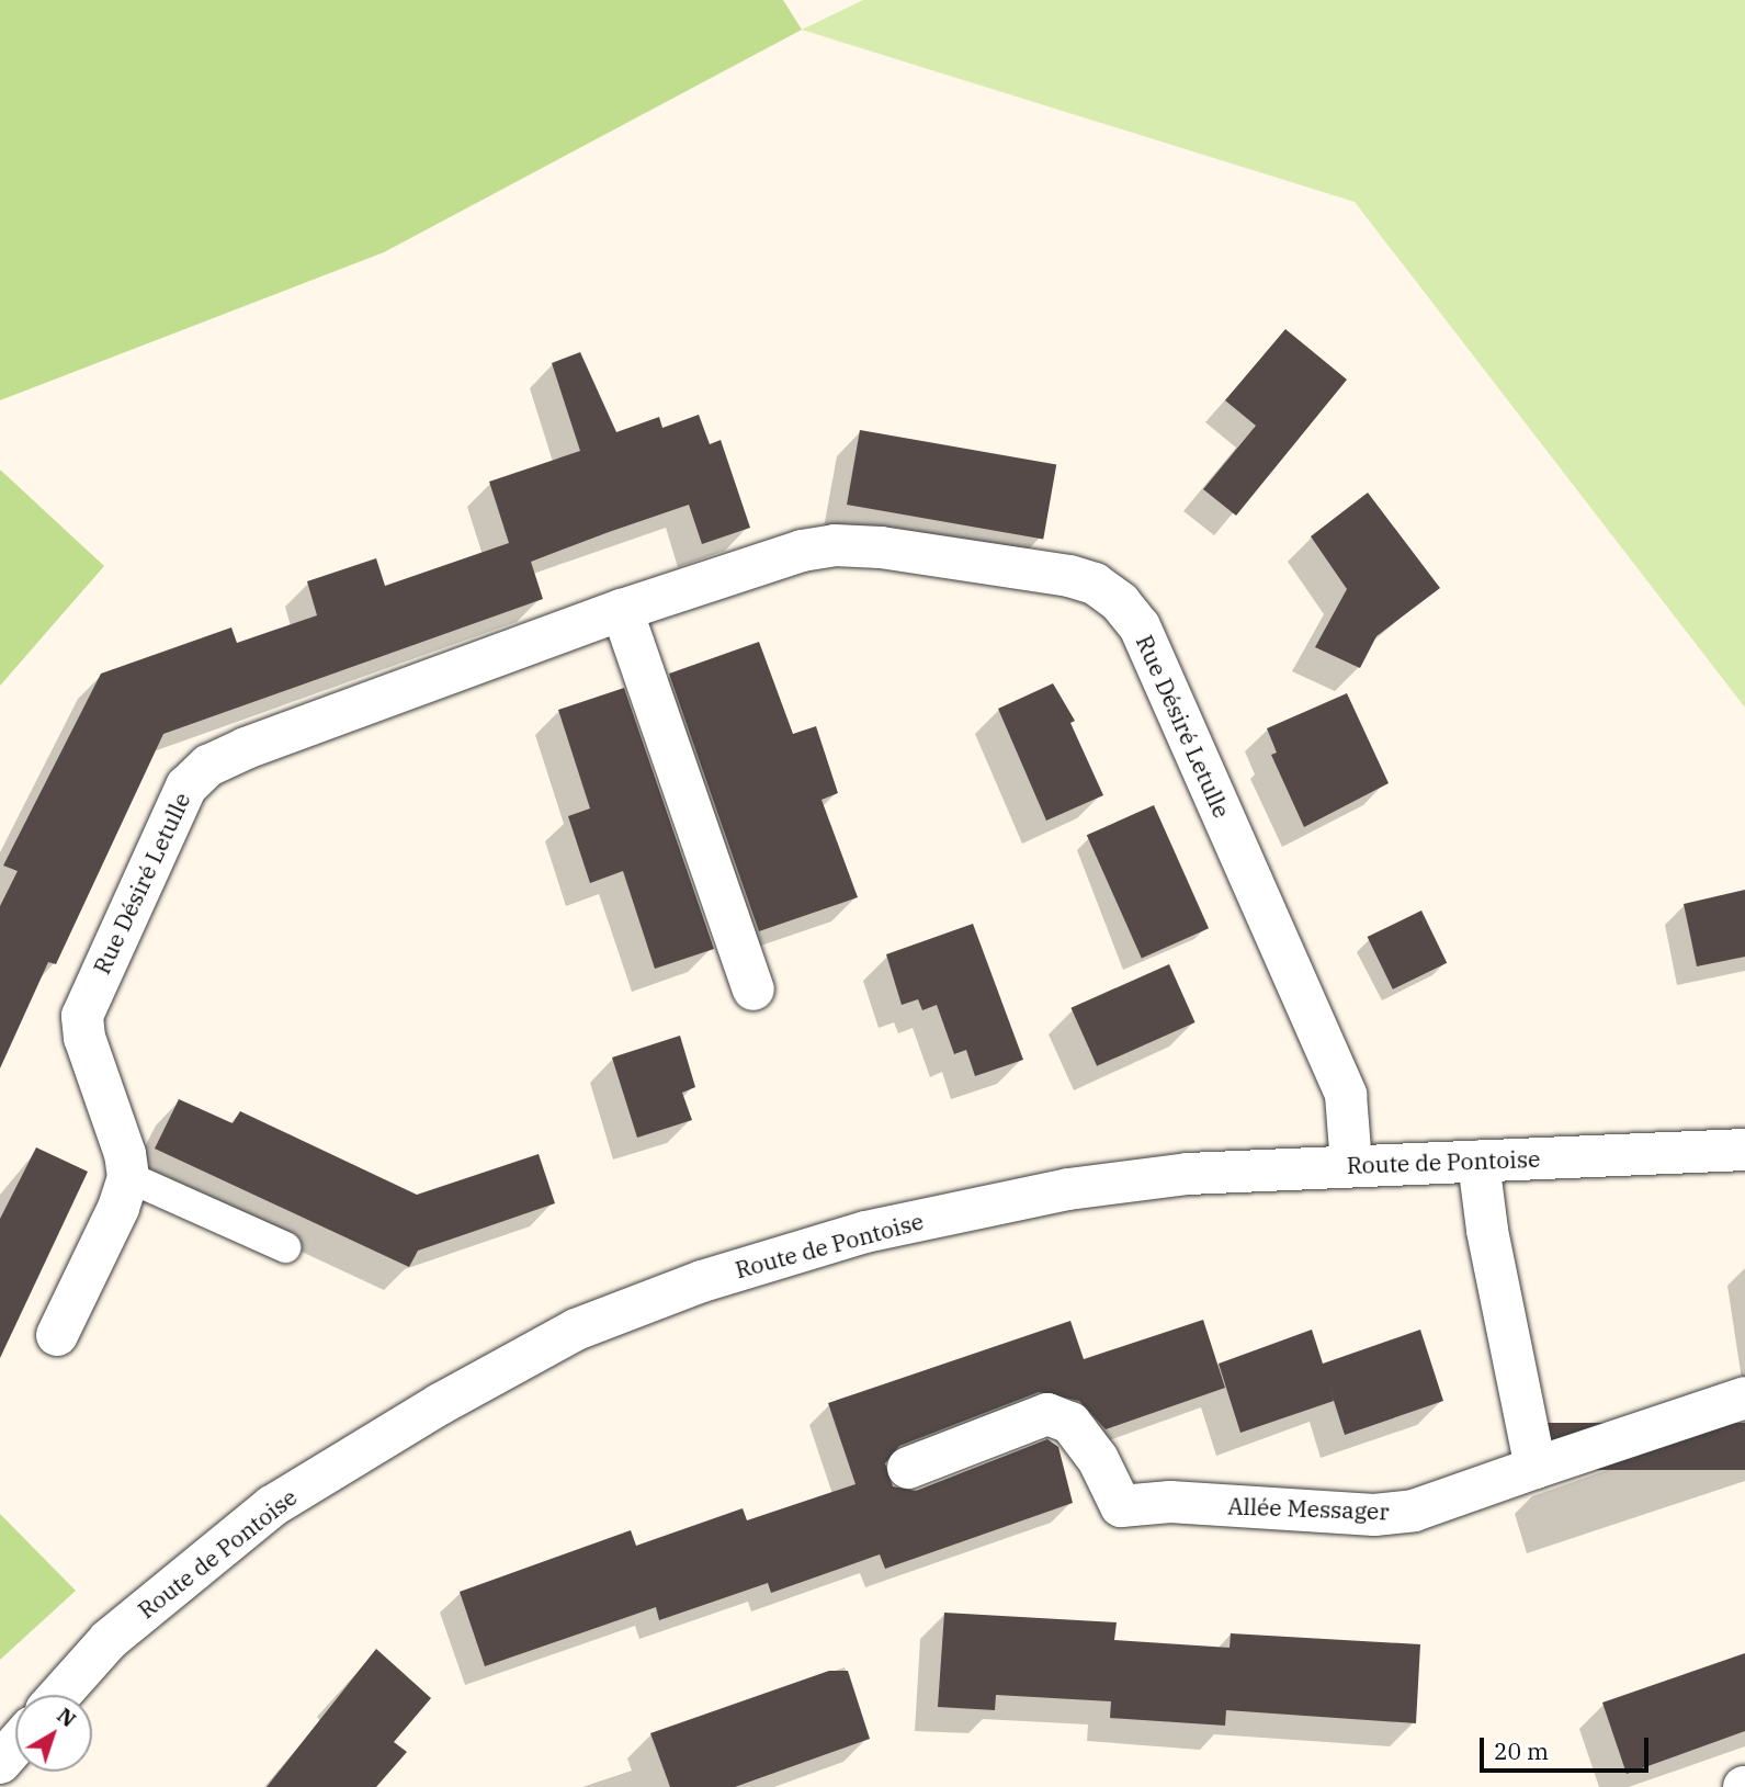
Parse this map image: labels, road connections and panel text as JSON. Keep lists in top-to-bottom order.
{
  "streets": {
    "street": ["Rue Désiré Letulle", "Route de Pontoise", "Allée Messager"]
  },
  "crossings": [
    ["Rue Désiré Letulle", "Route de Pontoise"]
  ],
  "scale_bar": "20 m",
  "north": "top right"
}
